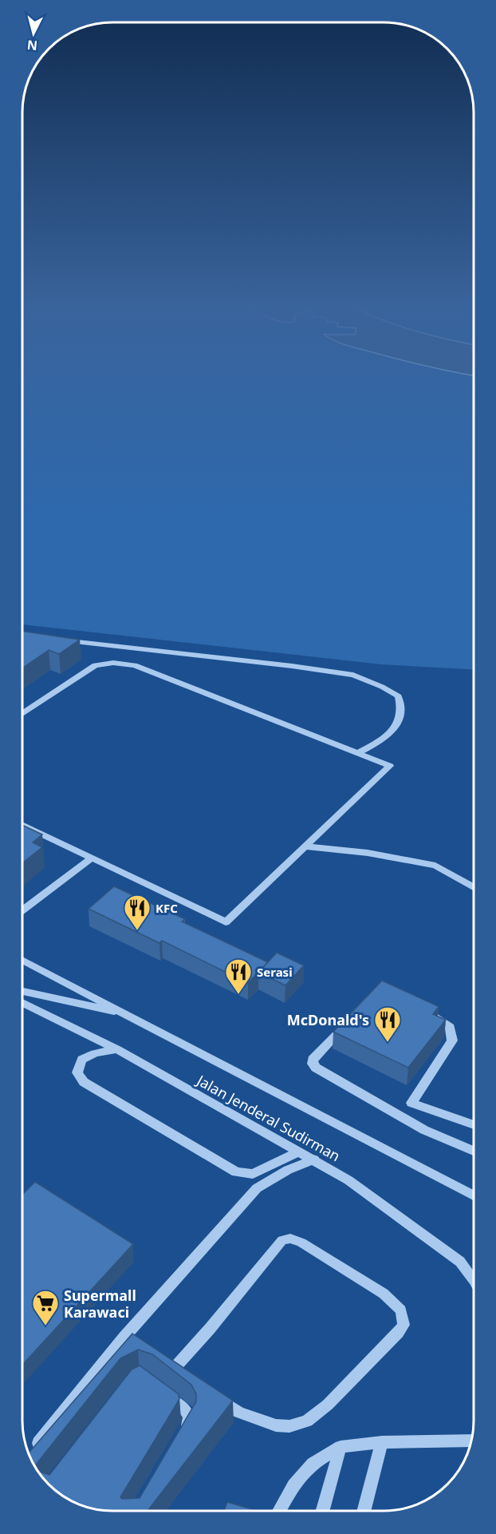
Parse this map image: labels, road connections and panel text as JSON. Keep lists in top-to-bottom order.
{
  "streets": {
    "street": ["Jalan Jenderal Sudirman"]
  },
  "places": {
    "restaurant": ["KFC", "Serasi", "McDonald's"],
    "supermarket": ["Supermall Karawaci"]
  },
  "north": "bottom"
}
